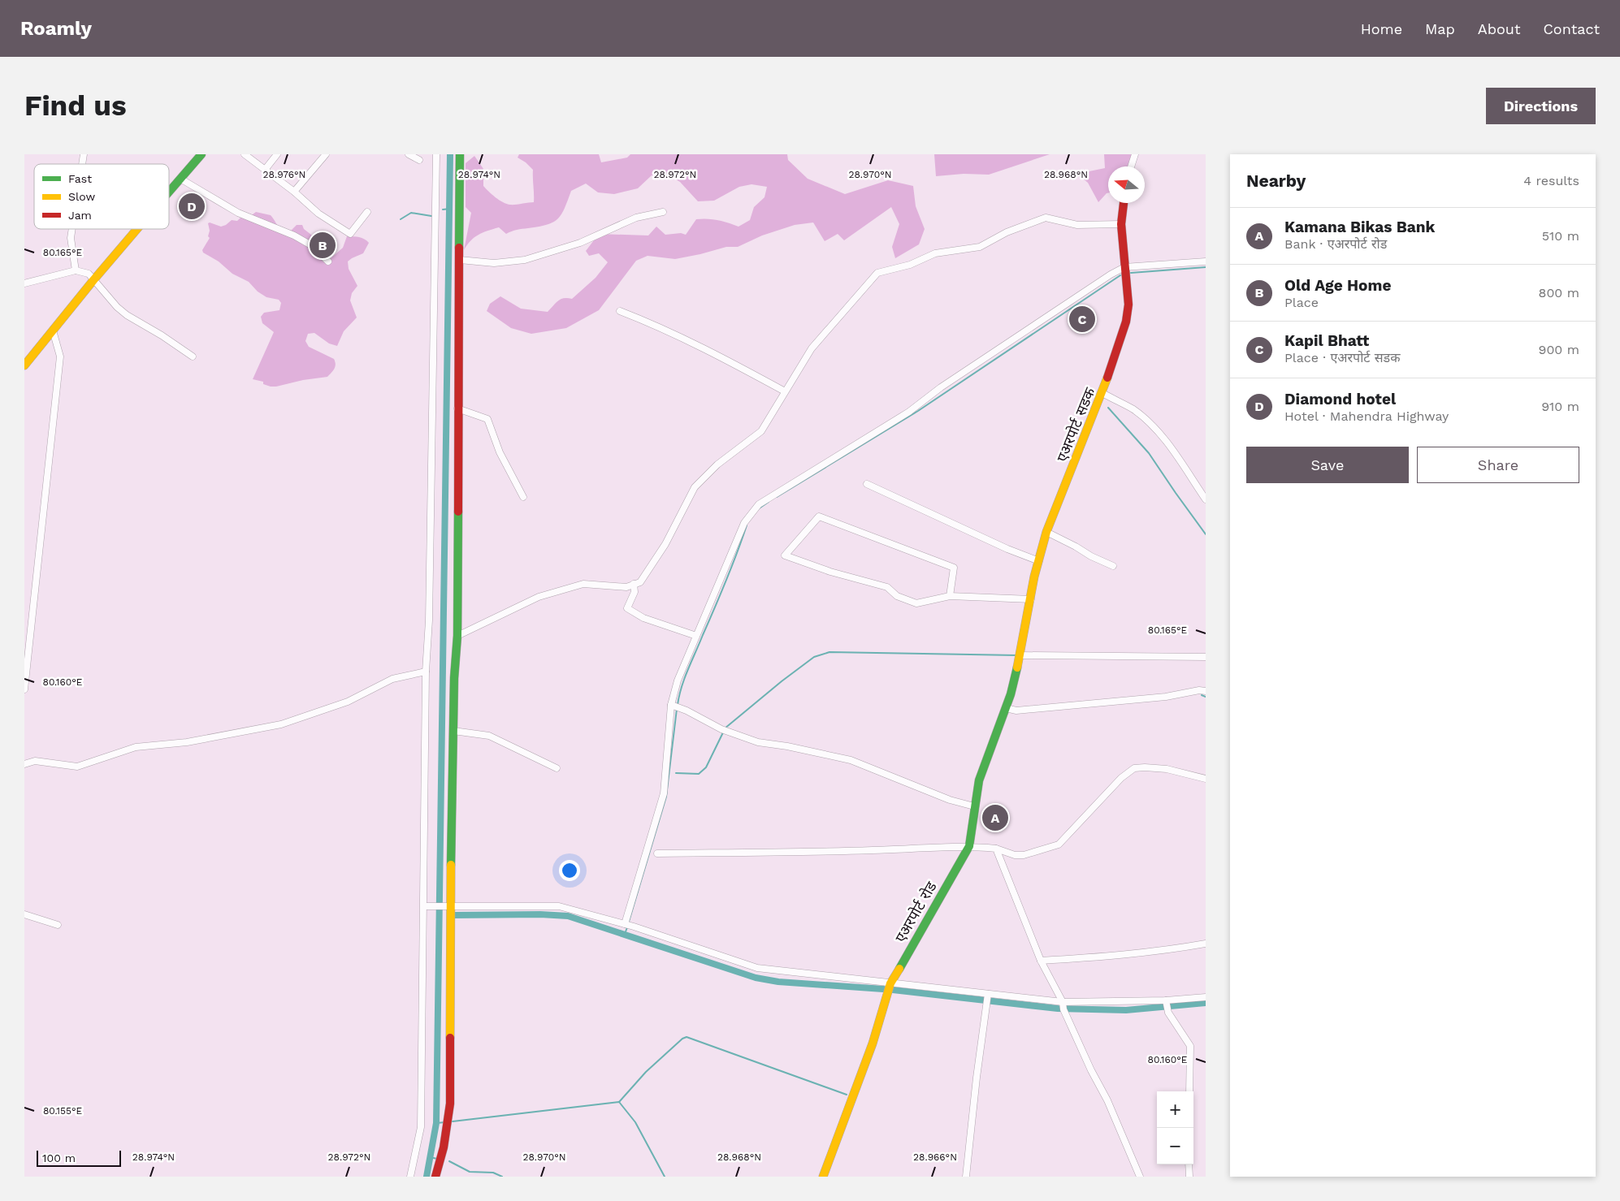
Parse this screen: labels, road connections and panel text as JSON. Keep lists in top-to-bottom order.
{
  "streets": {
    "main road": ["एअरपोर्ट सडक", "एअरपोर्ट रोड"]
  },
  "crossings": [
    ["एअरपोर्ट सडक", "एअरपोर्ट रोड"]
  ],
  "legend": ["Fast", "Slow", "Jam"],
  "scale_bar": "100 m",
  "north": "left",
  "page": {
    "header": "Roamly",
    "nav": [
      "Home",
      "Map",
      "About",
      "Contact"
    ],
    "buttons": [
      "Directions",
      ["Save", "Share"]
    ],
    "title": "Find us",
    "heading": ["Nearby", "4 results"],
    "pins": [
      "D",
      "B",
      "C",
      "A"
    ],
    "list": [
      {
        "mark": "A",
        "name": "Kamana Bikas Bank",
        "note": "Bank · एअरपोर्ट रोड",
        "value": "510 m"
      },
      {
        "mark": "B",
        "name": "Old Age Home",
        "note": "Place",
        "value": "800 m"
      },
      {
        "mark": "C",
        "name": "Kapil Bhatt",
        "note": "Place · एअरपोर्ट सडक",
        "value": "900 m"
      },
      {
        "mark": "D",
        "name": "Diamond hotel",
        "note": "Hotel · Mahendra Highway",
        "value": "910 m"
      }
    ],
    "map_buttons": ["+", "−"],
    "scale": "100 m"
  },
  "coordinates": [
    "28.976°N",
    "28.974°N",
    "28.972°N",
    "28.970°N",
    "28.968°N",
    "80.165°E",
    "80.160°E",
    "80.155°E",
    "28.966°N"
  ]
}
